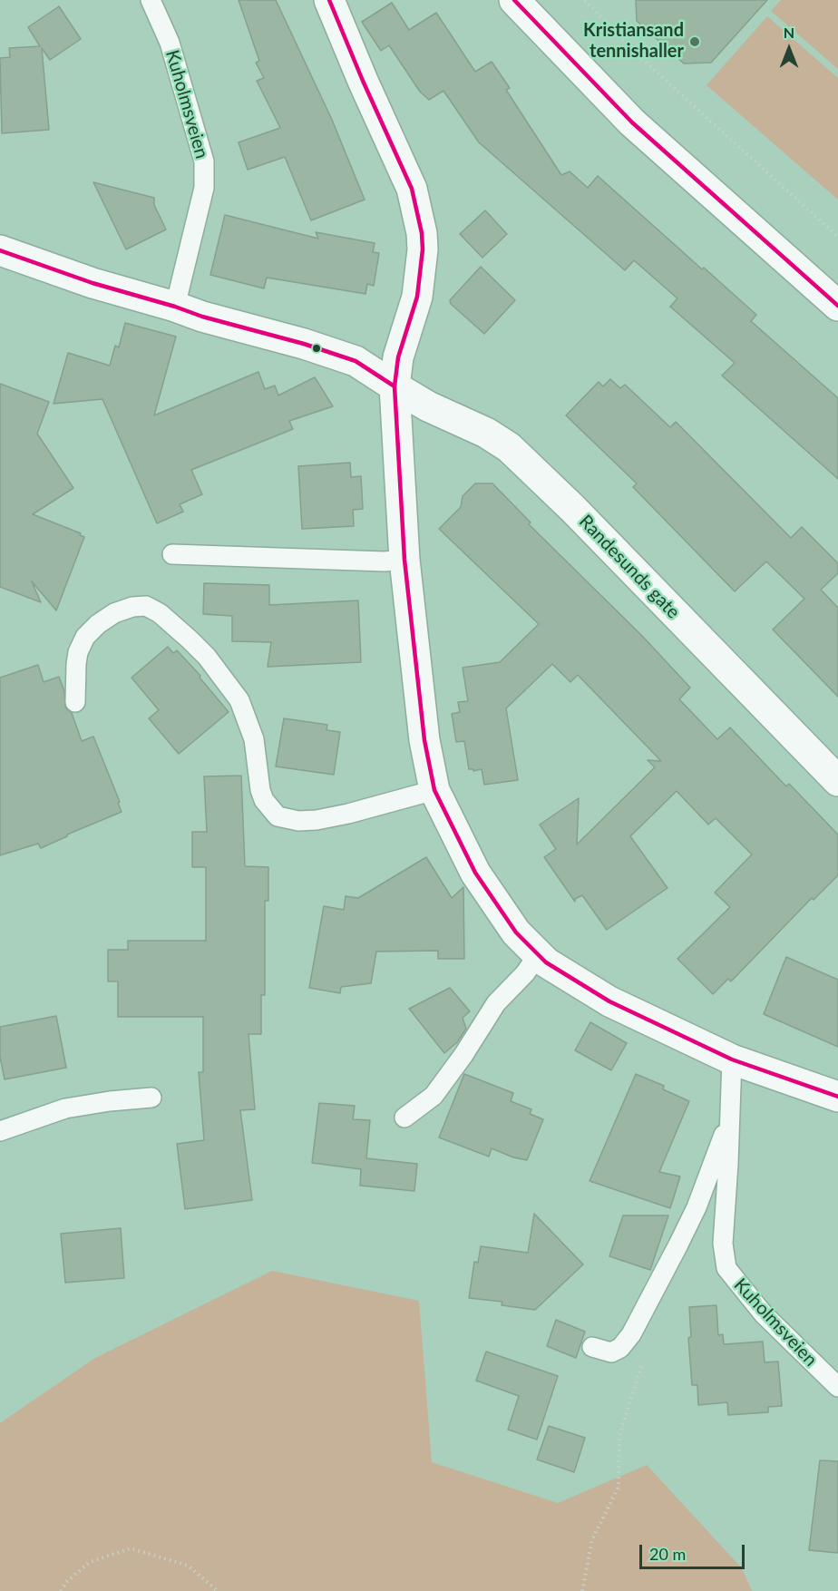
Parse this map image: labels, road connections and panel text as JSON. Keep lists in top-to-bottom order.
{
  "streets": {
    "street": ["Randesunds gate"],
    "lane": ["Kuholmsveien"]
  },
  "places": ["Kristiansand tennishaller"],
  "scale_bar": "20 m",
  "north": "top"
}
